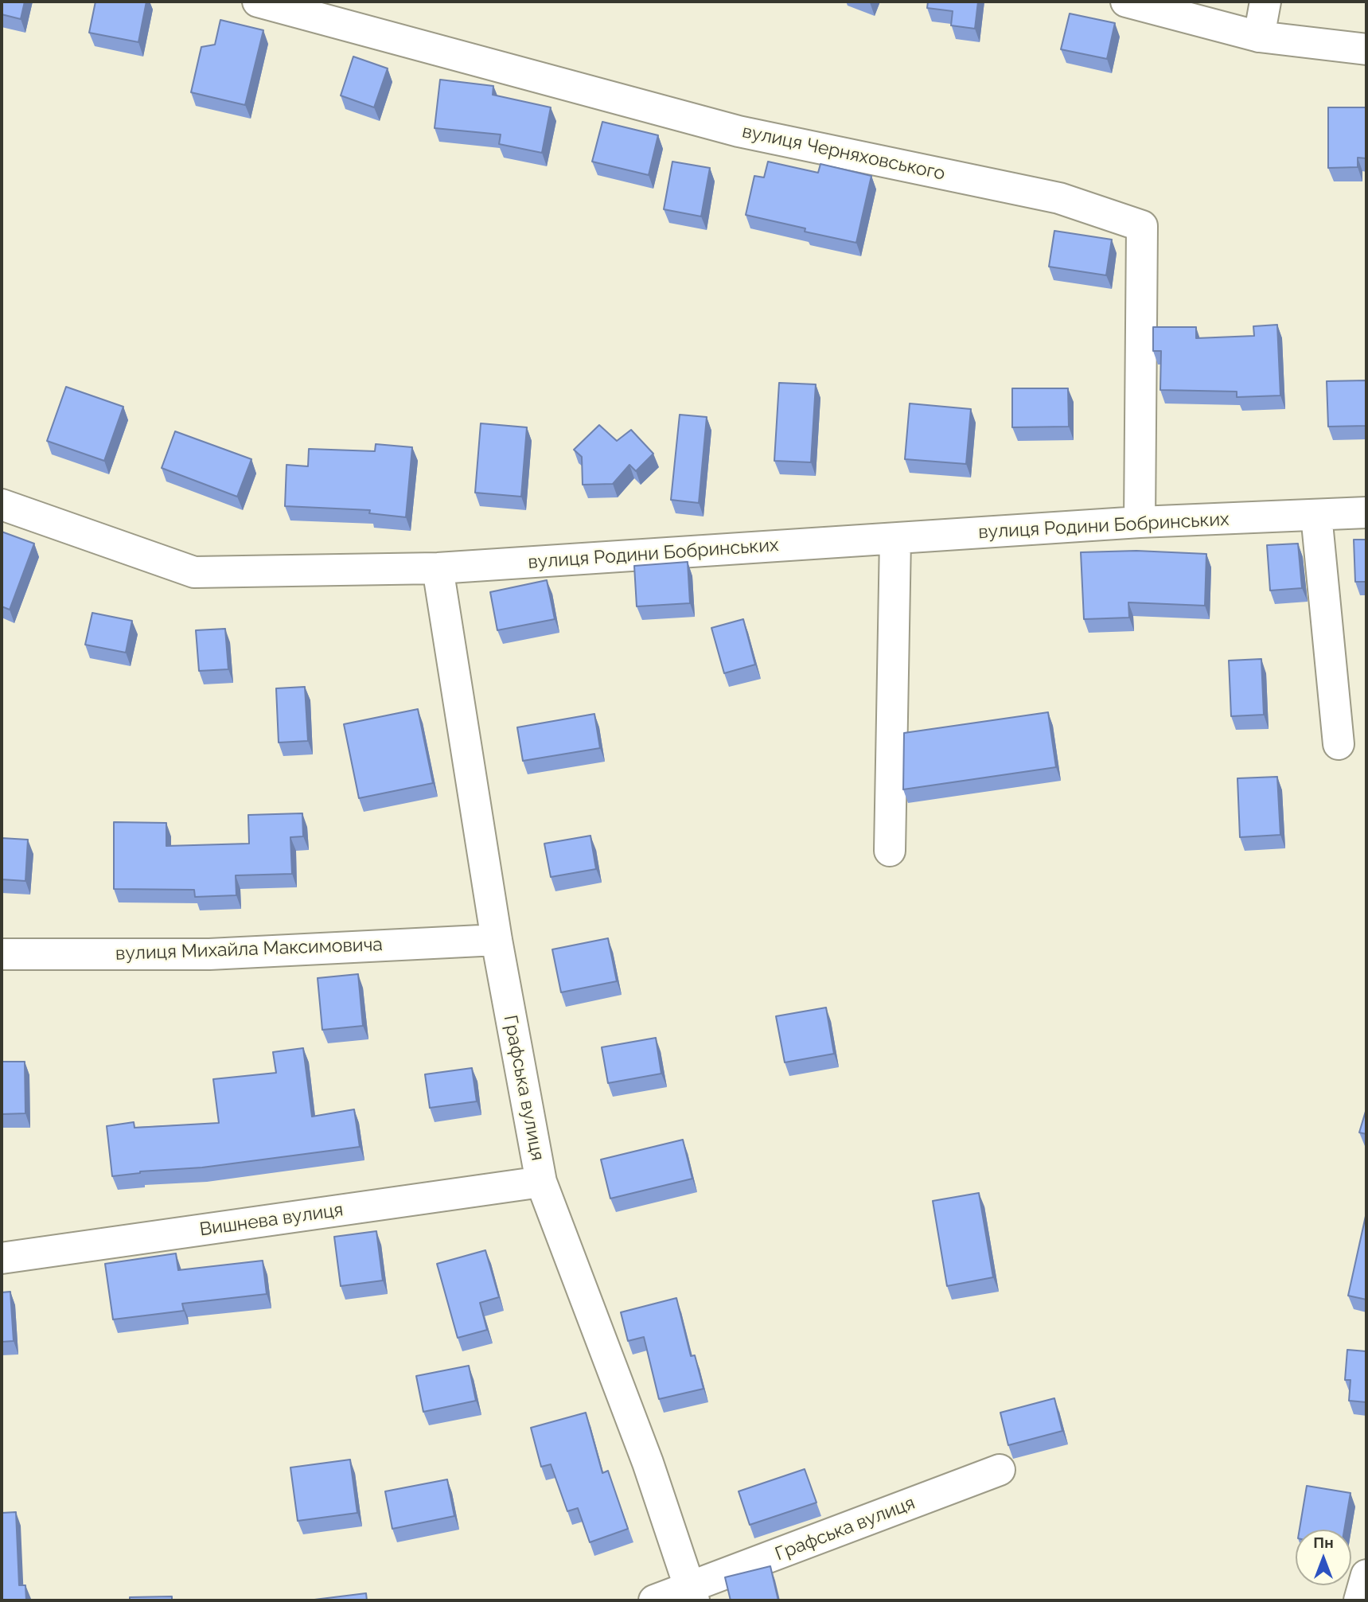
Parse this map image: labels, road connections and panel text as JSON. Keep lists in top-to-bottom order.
{
  "streets": {
    "street": [
      "вулиця Черняховського",
      "вулиця Родини Бобринських",
      "вулиця Михайла Максимовича",
      "Графська вулиця",
      "Вишнева вулиця"
    ]
  },
  "crossings": [
    ["вулиця Черняховського", "вулиця Родини Бобринських"],
    ["вулиця Родини Бобринських", "Графська вулиця"],
    ["вулиця Михайла Максимовича", "Графська вулиця"],
    ["Графська вулиця", "Вишнева вулиця"]
  ],
  "north": "top"
}
